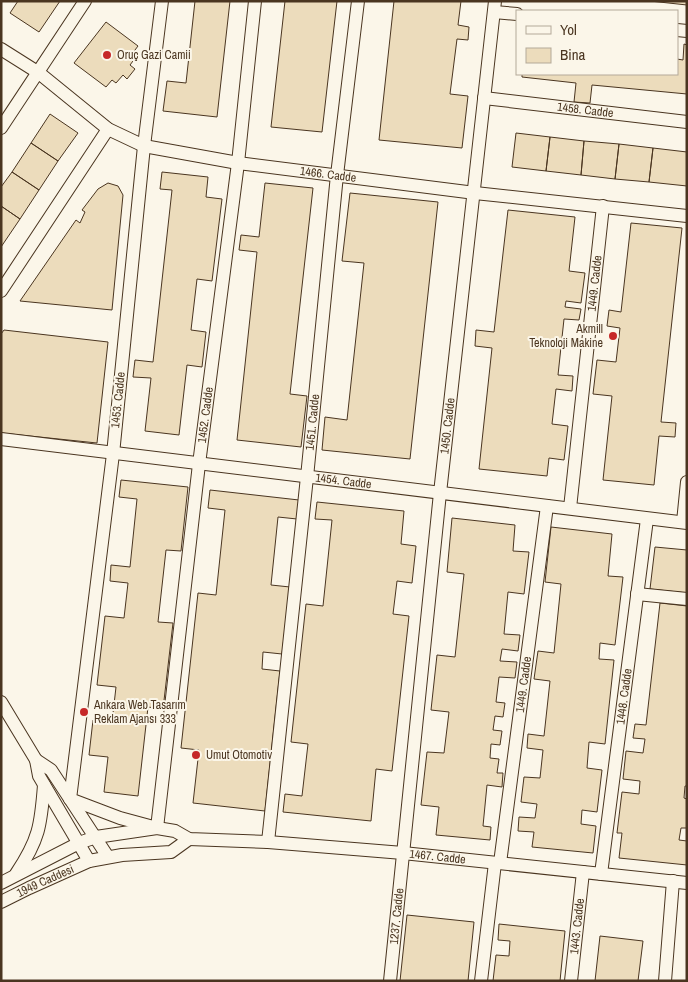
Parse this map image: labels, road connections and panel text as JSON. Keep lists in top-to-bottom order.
{
  "streets": {
    "street": [
      "1458. Cadde",
      "1466. Cadde",
      "1449. Cadde",
      "1453. Cadde",
      "1452. Cadde",
      "1451. Cadde",
      "1450. Cadde",
      "1454. Cadde",
      "1448. Cadde",
      "1467. Cadde",
      "1949 Caddesi",
      "1237. Cadde",
      "1443. Cadde"
    ]
  },
  "crossings": [
    ["1458. Cadde", "1450. Cadde"],
    ["1466. Cadde", "1449. Cadde"],
    ["1466. Cadde", "1453. Cadde"],
    ["1466. Cadde", "1452. Cadde"],
    ["1466. Cadde", "1451. Cadde"],
    ["1466. Cadde", "1450. Cadde"],
    ["1449. Cadde", "1454. Cadde"],
    ["1449. Cadde", "1467. Cadde"],
    ["1453. Cadde", "1454. Cadde"],
    ["1452. Cadde", "1454. Cadde"],
    ["1452. Cadde", "1467. Cadde"],
    ["1451. Cadde", "1454. Cadde"],
    ["1451. Cadde", "1467. Cadde"],
    ["1450. Cadde", "1454. Cadde"],
    ["1450. Cadde", "1467. Cadde"],
    ["1450. Cadde", "1237. Cadde"],
    ["1454. Cadde", "1448. Cadde"],
    ["1448. Cadde", "1467. Cadde"],
    ["1467. Cadde", "1949 Caddesi"],
    ["1467. Cadde", "1237. Cadde"],
    ["1467. Cadde", "1443. Cadde"]
  ],
  "places": [
    "Oruç Gazi Camii",
    "Akmill Teknoloji Makine",
    "Ankara Web Tasarım Reklam Ajansı 333",
    "Umut Otomotiv"
  ],
  "legend": ["Yol", "Bina"]
}
